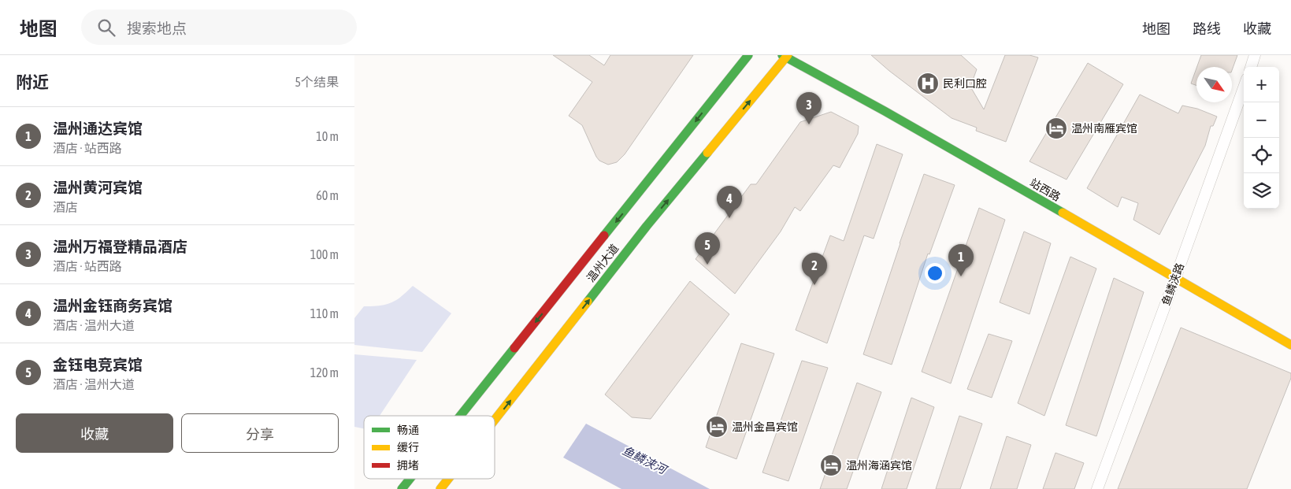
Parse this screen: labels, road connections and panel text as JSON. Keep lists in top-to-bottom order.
{
  "streets": {
    "main road": ["站西路", "温州大道"],
    "street": ["鱼鳞浃路"]
  },
  "crossings": [
    ["站西路", "温州大道"],
    ["站西路", "鱼鳞浃路"]
  ],
  "water": ["鱼鳞浃河"],
  "places": {
    "hospital": ["民利口腔"],
    "hotel": ["温州南雁宾馆", "温州金昌宾馆", "温州海涵宾馆"]
  },
  "legend": ["畅通", "缓行", "拥堵"],
  "north": "bottom right",
  "page": {
    "header": "地图",
    "search": "搜索地点",
    "nav": ["地图", "路线", "收藏"],
    "heading": ["附近", "5个结果"],
    "map_buttons": ["+", "−"],
    "pins": [
      "3",
      "4",
      "5",
      "1",
      "2"
    ],
    "list": [
      {
        "mark": "1",
        "name": "温州通达宾馆",
        "note": "酒店 · 站西路",
        "value": "10 m"
      },
      {
        "mark": "2",
        "name": "温州黄河宾馆",
        "note": "酒店",
        "value": "60 m"
      },
      {
        "mark": "3",
        "name": "温州万福登精品酒店",
        "note": "酒店 · 站西路",
        "value": "100 m"
      },
      {
        "mark": "4",
        "name": "温州金钰商务宾馆",
        "note": "酒店 · 温州大道",
        "value": "110 m"
      },
      {
        "mark": "5",
        "name": "金钰电竞宾馆",
        "note": "酒店 · 温州大道",
        "value": "120 m"
      }
    ],
    "buttons": ["收藏", "分享"]
  }
}
